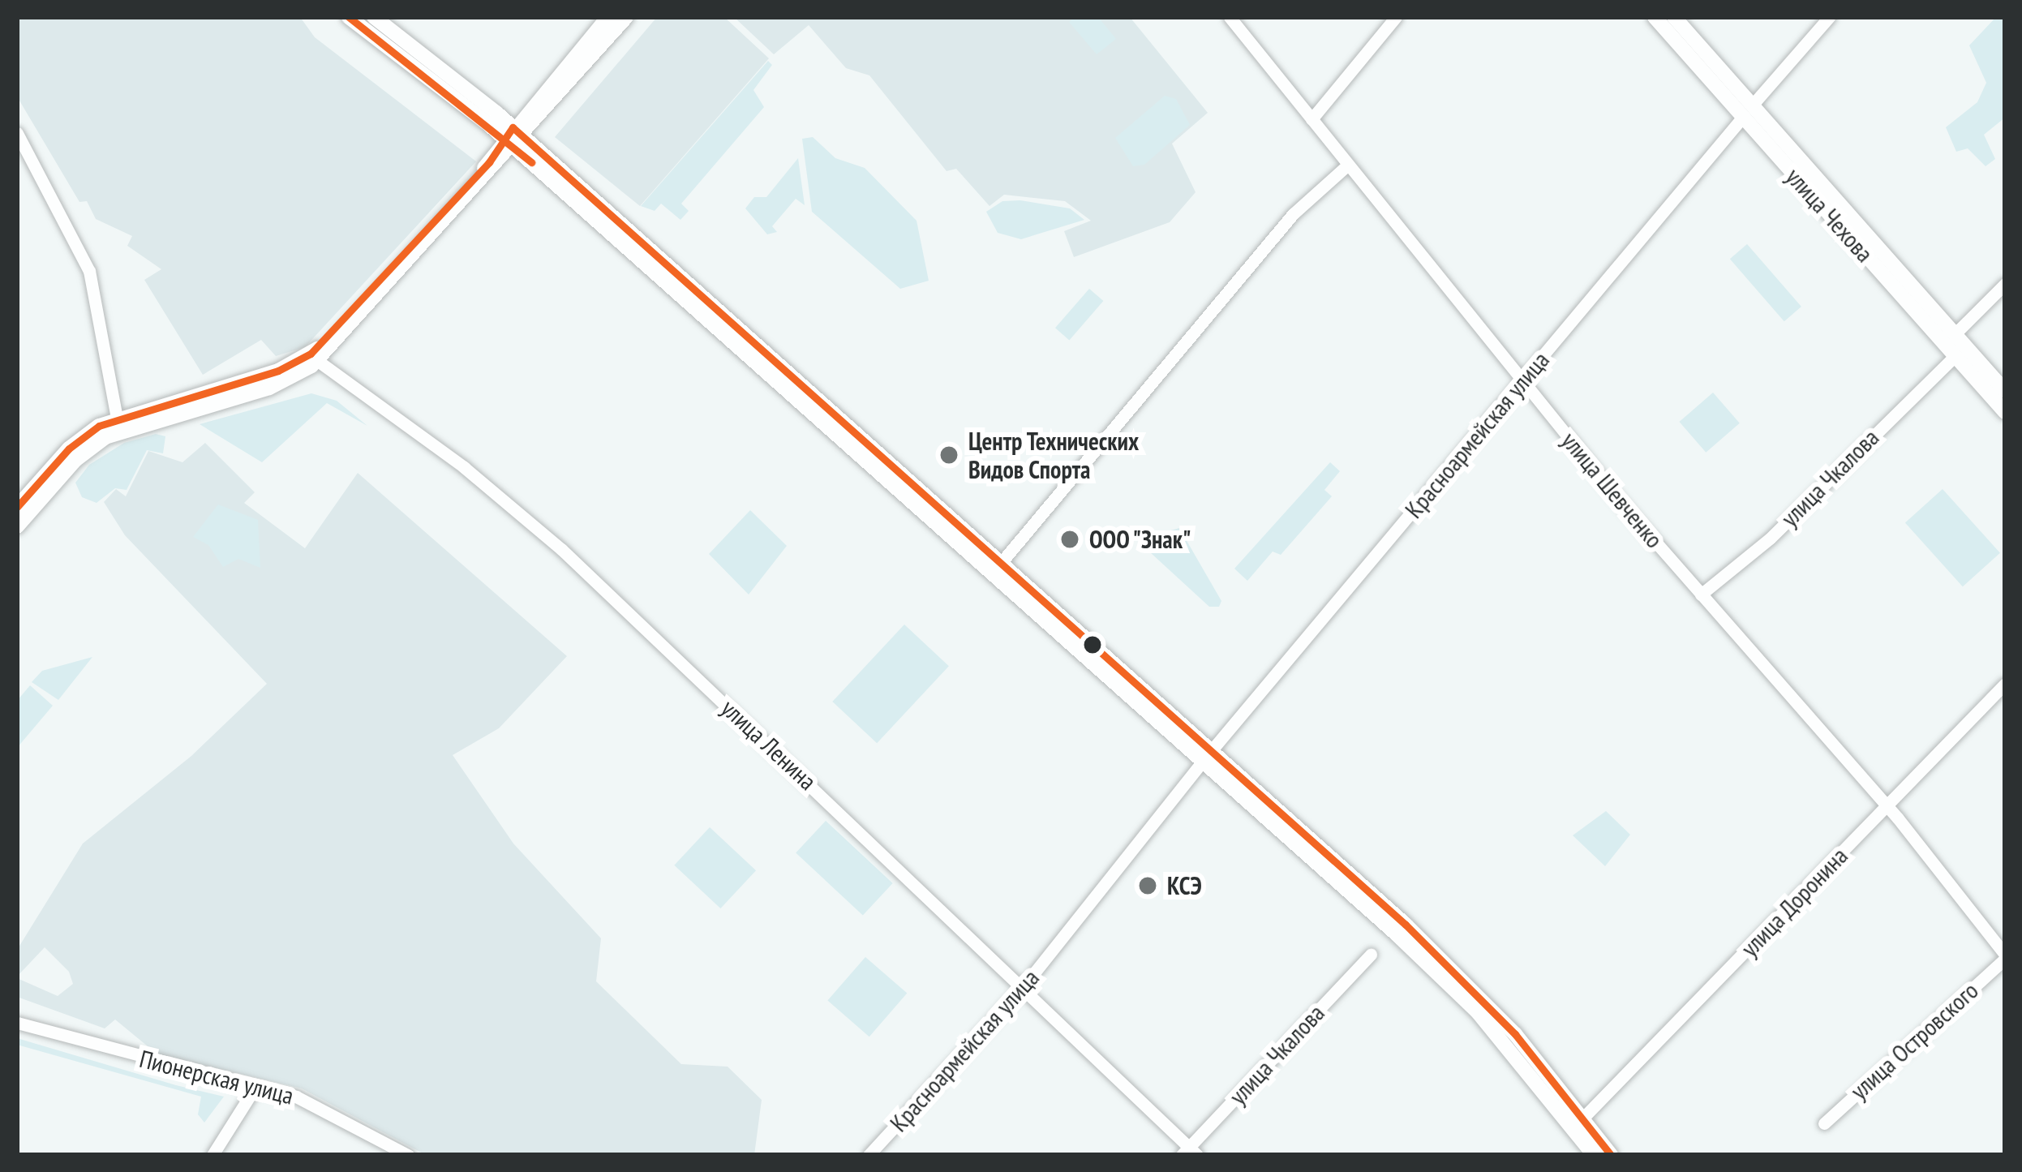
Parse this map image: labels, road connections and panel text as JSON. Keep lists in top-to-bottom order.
{
  "streets": {
    "main road": ["улица Чехова"],
    "street": [
      "Красноармейская улица",
      "улица Чкалова",
      "улица Шевченко",
      "улица Ленина",
      "улица Доронина",
      "улица Островского",
      "Пионерская улица"
    ]
  },
  "crossings": [
    ["улица Чехова", "Красноармейская улица"],
    ["улица Чехова", "улица Чкалова"],
    ["Красноармейская улица", "улица Шевченко"],
    ["Красноармейская улица", "улица Ленина"],
    ["улица Чкалова", "улица Шевченко"],
    ["улица Чкалова", "улица Ленина"],
    ["улица Шевченко", "улица Доронина"],
    ["улица Шевченко", "улица Островского"]
  ],
  "places": ["Центр Технических Видов Спорта", "ООО \"Знак\"", "КСЭ"]
}
